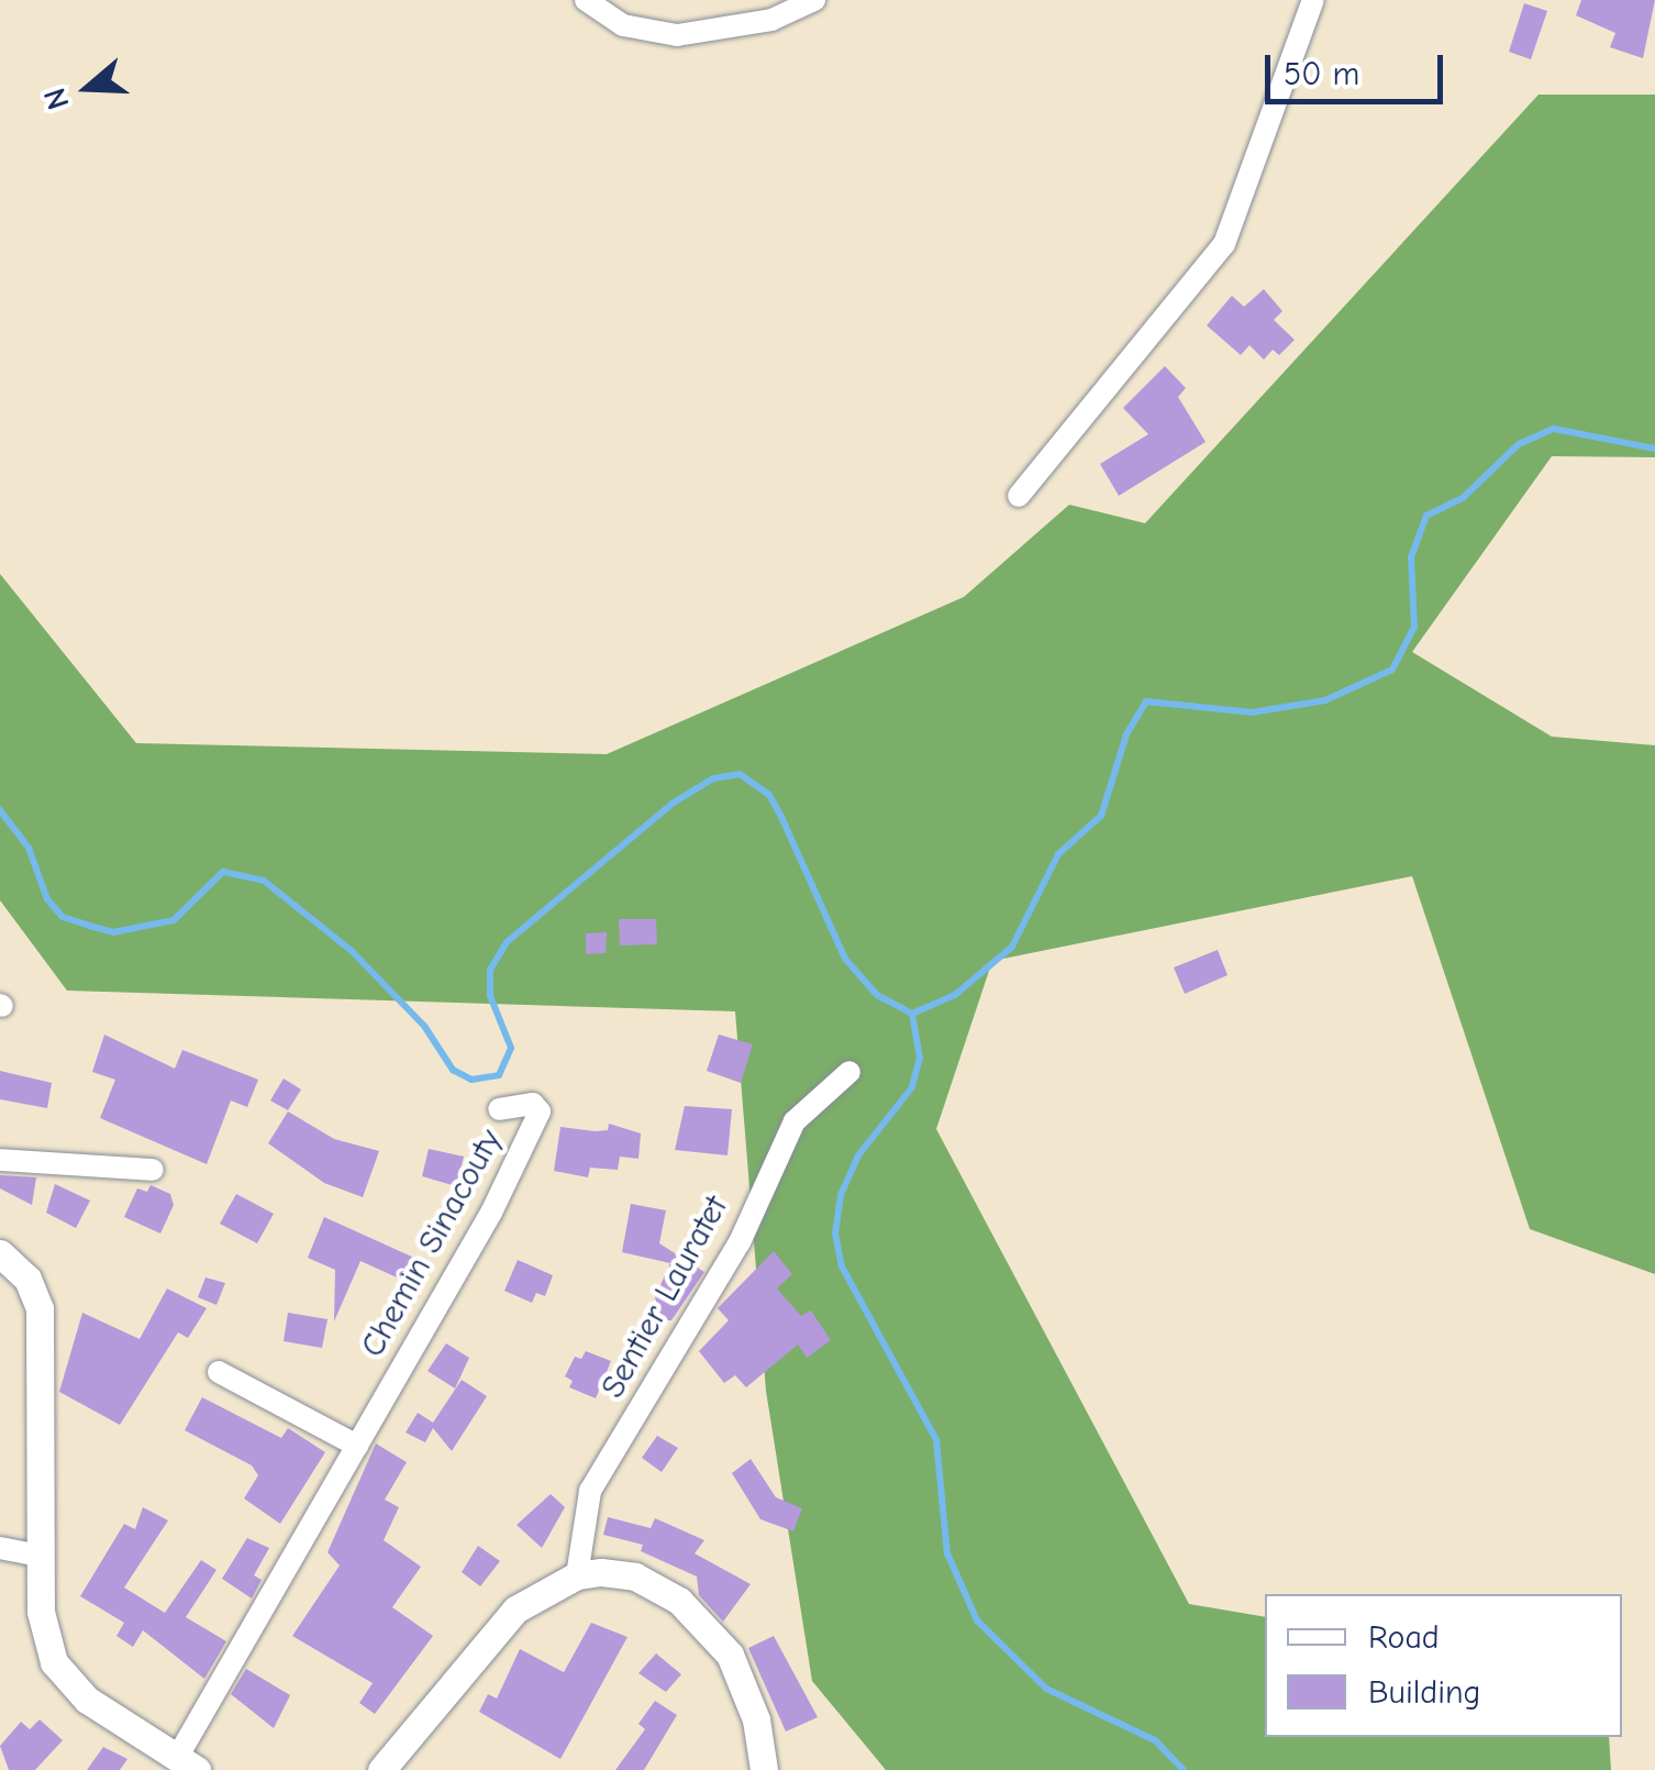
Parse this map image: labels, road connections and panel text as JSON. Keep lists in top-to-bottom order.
{
  "streets": {
    "street": ["Chemin Sinacouty", "Sentier Lauratet"]
  },
  "legend": ["Road", "Building"],
  "scale_bar": "50 m",
  "north": "left"
}
